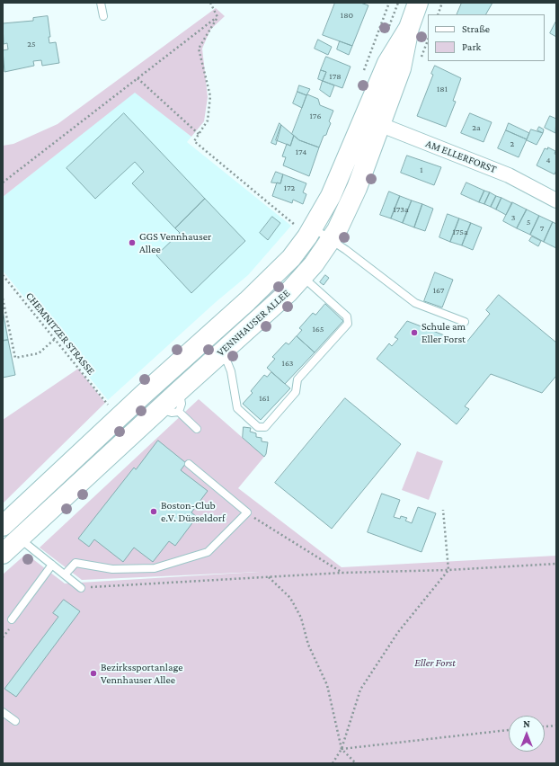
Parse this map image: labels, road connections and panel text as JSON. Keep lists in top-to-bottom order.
{
  "streets": {
    "main road": ["VENNHAUSER ALLEE"],
    "street": ["AM ELLERFORST"],
    "path": ["CHEMNITZER STRASSE"]
  },
  "crossings": [
    ["AM ELLERFORST", "VENNHAUSER ALLEE"]
  ],
  "parks": ["Eller Forst"],
  "places": [
    "GGS Vennhauser Allee",
    "Schule am Eller Forst",
    "Boston-Club e.V. Düsseldorf",
    "Bezirkssportanlage Vennhauser Allee"
  ],
  "house_numbers": [
    "180",
    "25",
    "178",
    "181",
    "176",
    "2a",
    "2",
    "174",
    "4",
    "1",
    "172",
    "173a",
    "3",
    "5",
    "7",
    "175a",
    "167",
    "165",
    "163",
    "161"
  ],
  "legend": ["Straße", "Park"],
  "north": "top"
}
